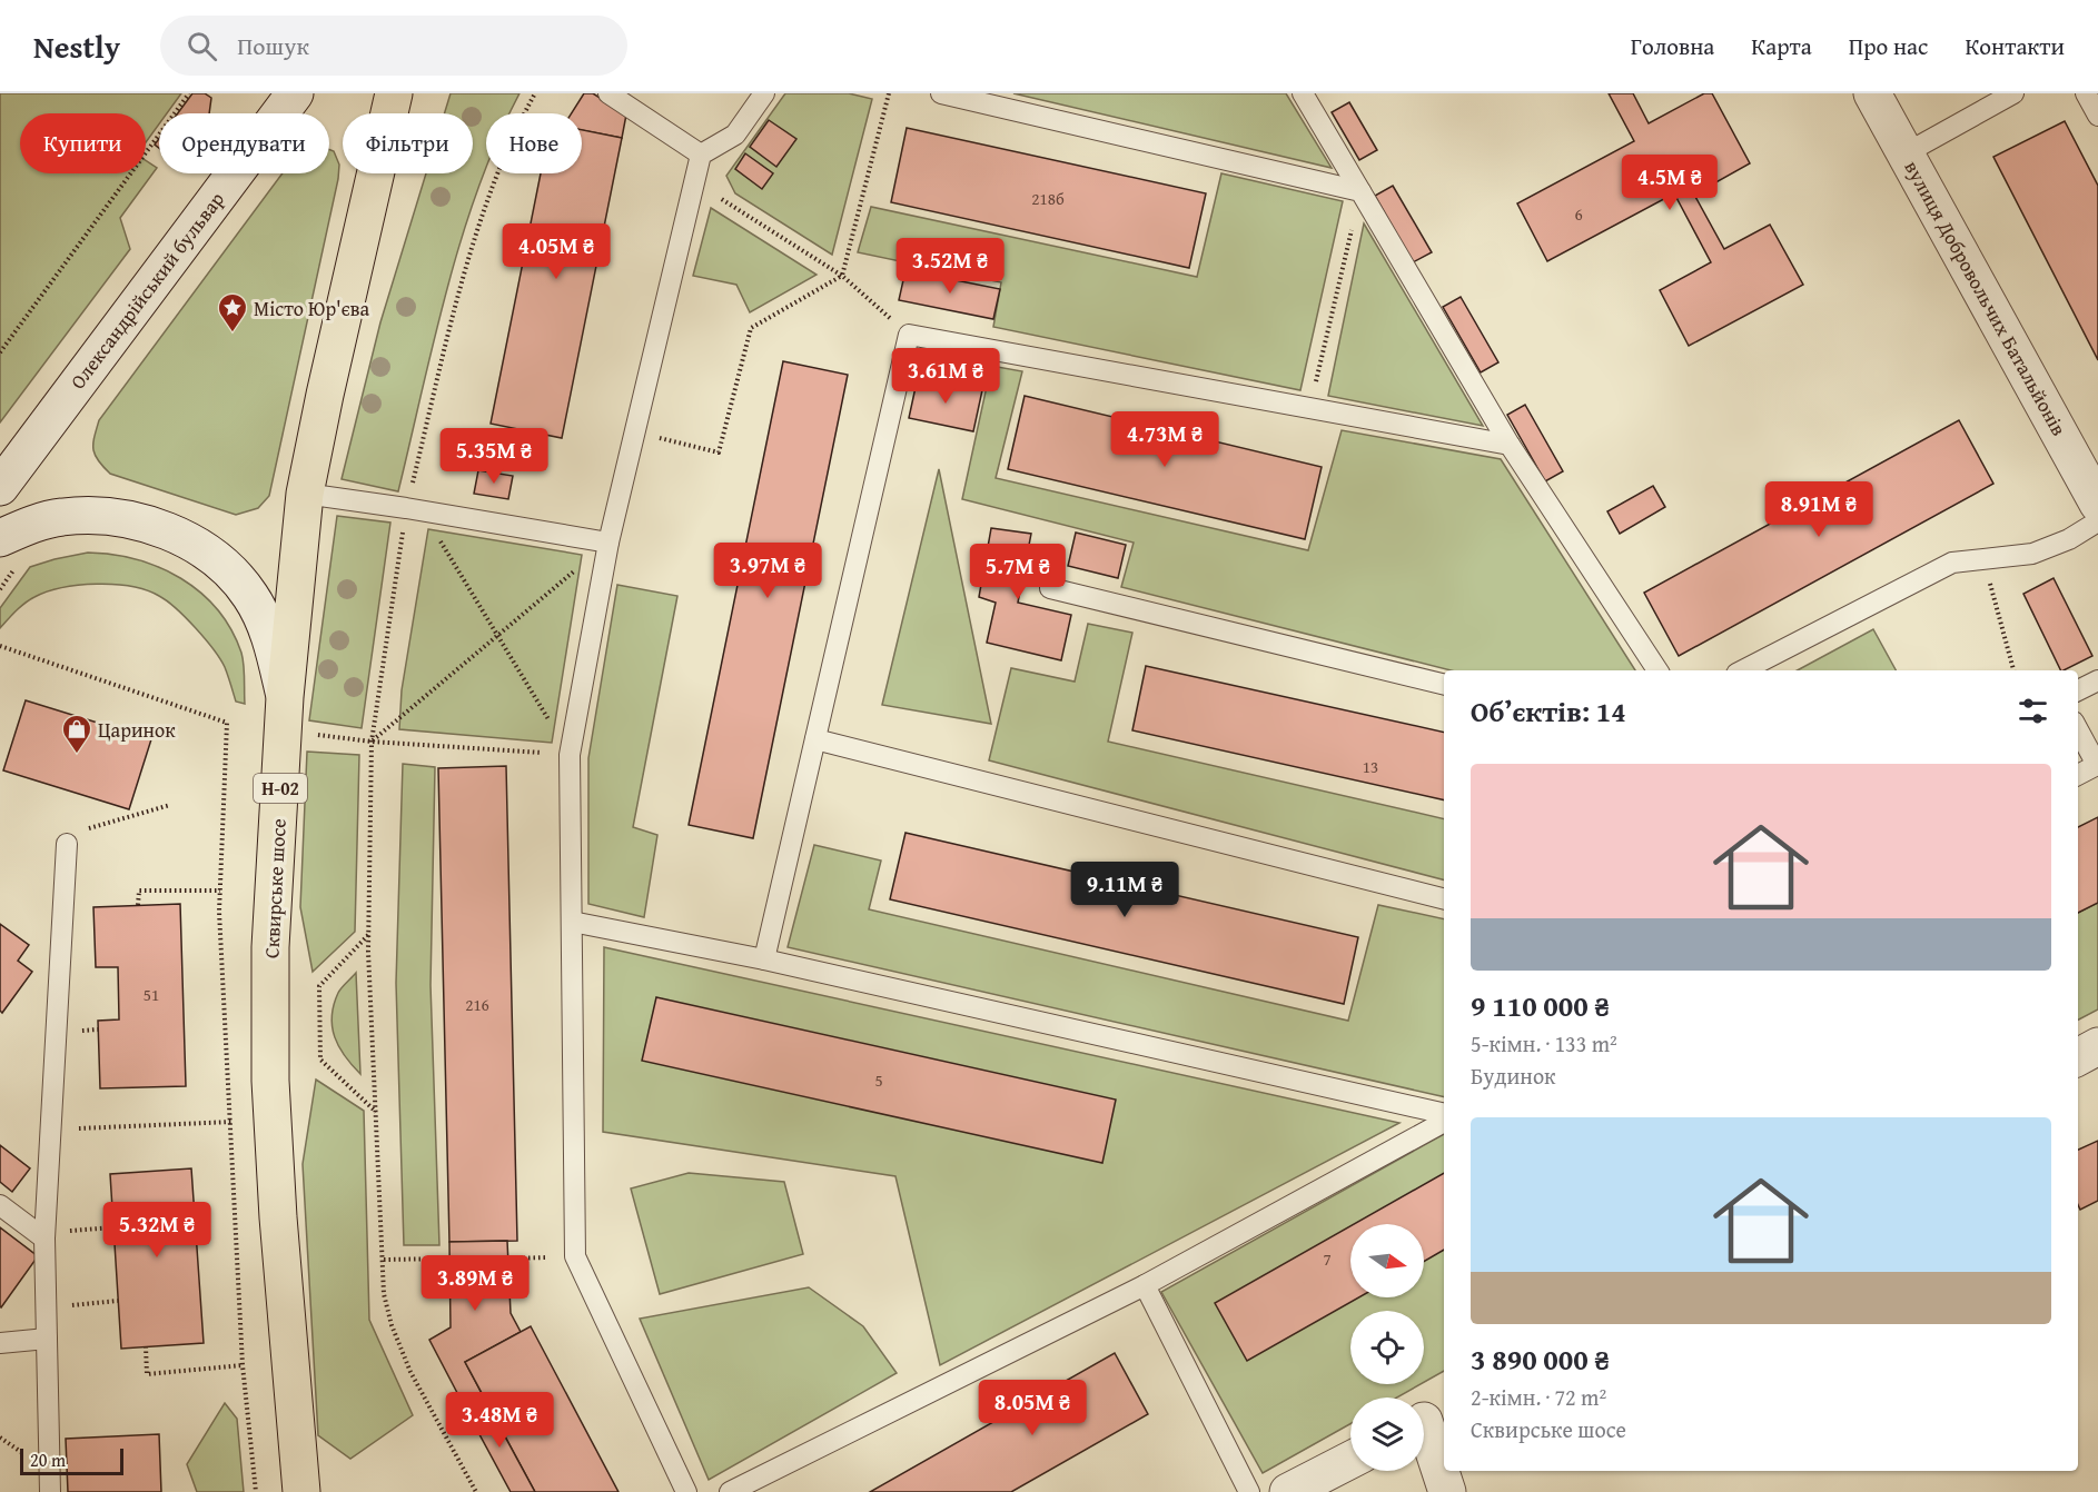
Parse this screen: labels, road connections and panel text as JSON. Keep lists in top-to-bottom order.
{
  "streets": {
    "main road": [
      "Олександрійський бульвар",
      "вулиця Добровольчих Батальйонів",
      "Н-02",
      "Сквирське шосе"
    ]
  },
  "places": {
    "place": ["Місто Юр'єва"],
    "shop": ["Царинок"]
  },
  "house_numbers": [
    "218б",
    "6",
    "13",
    "51",
    "216",
    "5",
    "7"
  ],
  "scale_bar": "20 m",
  "north": "right",
  "page": {
    "header": "Nestly",
    "search": "Пошук",
    "nav": [
      "Головна",
      "Карта",
      "Про нас",
      "Контакти"
    ],
    "chip": [
      "Купити",
      "Орендувати",
      "Фільтри",
      "Нове"
    ],
    "price": [
      "4.5M ₴",
      "4.05M ₴",
      "3.52M ₴",
      "3.61M ₴",
      "4.73M ₴",
      "5.35M ₴",
      "8.91M ₴",
      "3.97M ₴",
      "5.7M ₴",
      "9.11M ₴",
      "5.32M ₴",
      "3.89M ₴",
      "8.05M ₴",
      "3.48M ₴"
    ],
    "heading": "Об’єктів: 14",
    "list": [
      {
        "name": "9 110 000 ₴",
        "note": "5-кімн. · 133 m² · Будинок"
      },
      {
        "name": "3 890 000 ₴",
        "note": "2-кімн. · 72 m² · Сквирське шосе"
      }
    ],
    "scale": "20 m"
  }
}
